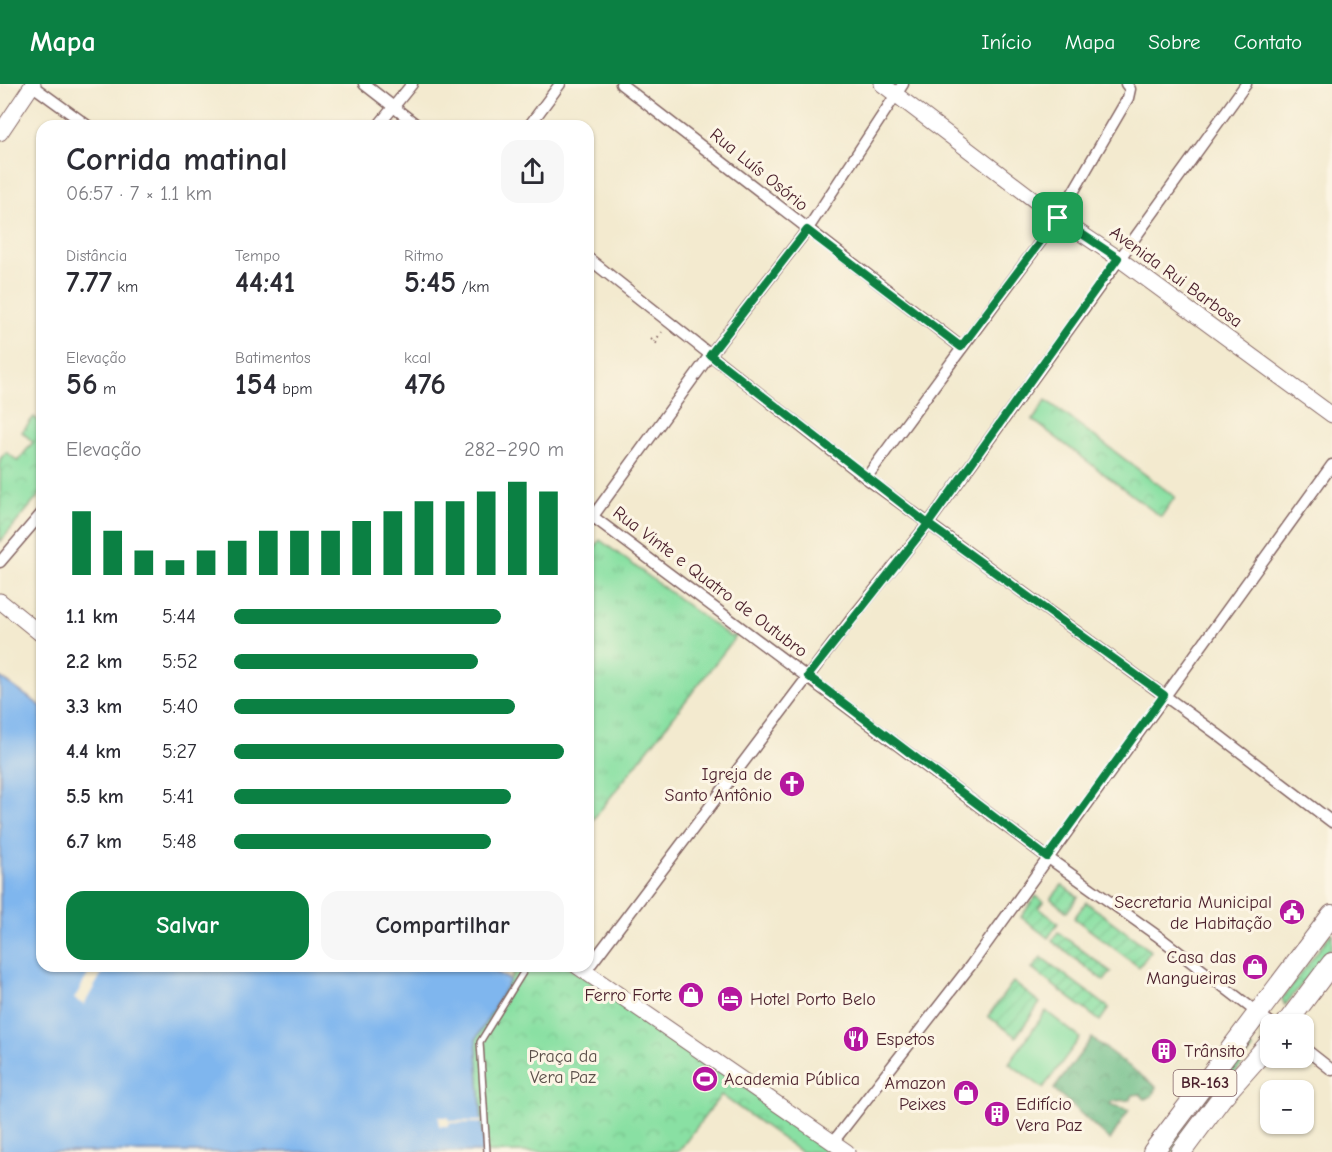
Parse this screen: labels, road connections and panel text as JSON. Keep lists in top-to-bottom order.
{
  "streets": {
    "highway": ["BR-163"],
    "main road": ["Avenida Rui Barbosa"],
    "street": ["Rua Luís Osório", "Rua Vinte e Quatro de Outubro"]
  },
  "parks": ["Praça da Vera Paz"],
  "places": {
    "church": ["Igreja de Santo Antônio"],
    "public building": ["Secretaria Municipal de Habitação"],
    "shop": ["Casa das Mangueiras", "Ferro Forte", "Amazon Peixes"],
    "hotel": ["Hotel Porto Belo"],
    "restaurant": ["Espetos"],
    "building": ["Trânsito", "Edifício Vera Paz"],
    "sports": ["Academia Pública"]
  },
  "page": {
    "header": "Mapa",
    "nav": [
      "Início",
      "Mapa",
      "Sobre",
      "Contato"
    ],
    "heading": ["Corrida matinal", "06:57 · 7 × 1.1 km"],
    "stats": [
      ["Distância", "7.77 km"],
      ["Tempo", "44:41"],
      ["Ritmo", "5:45 /km"],
      ["Elevação", "56 m"],
      ["Batimentos", "154 bpm"],
      ["kcal", "476"]
    ],
    "chart": ["Elevação", "282–290 m"],
    "list": [
      {
        "name": "1.1 km",
        "note": "5:44"
      },
      {
        "name": "2.2 km",
        "note": "5:52"
      },
      {
        "name": "3.3 km",
        "note": "5:40"
      },
      {
        "name": "4.4 km",
        "note": "5:27"
      },
      {
        "name": "5.5 km",
        "note": "5:41"
      },
      {
        "name": "6.7 km",
        "note": "5:48"
      }
    ],
    "buttons": ["Salvar", "Compartilhar"],
    "map_buttons": ["+", "−"]
  }
}
